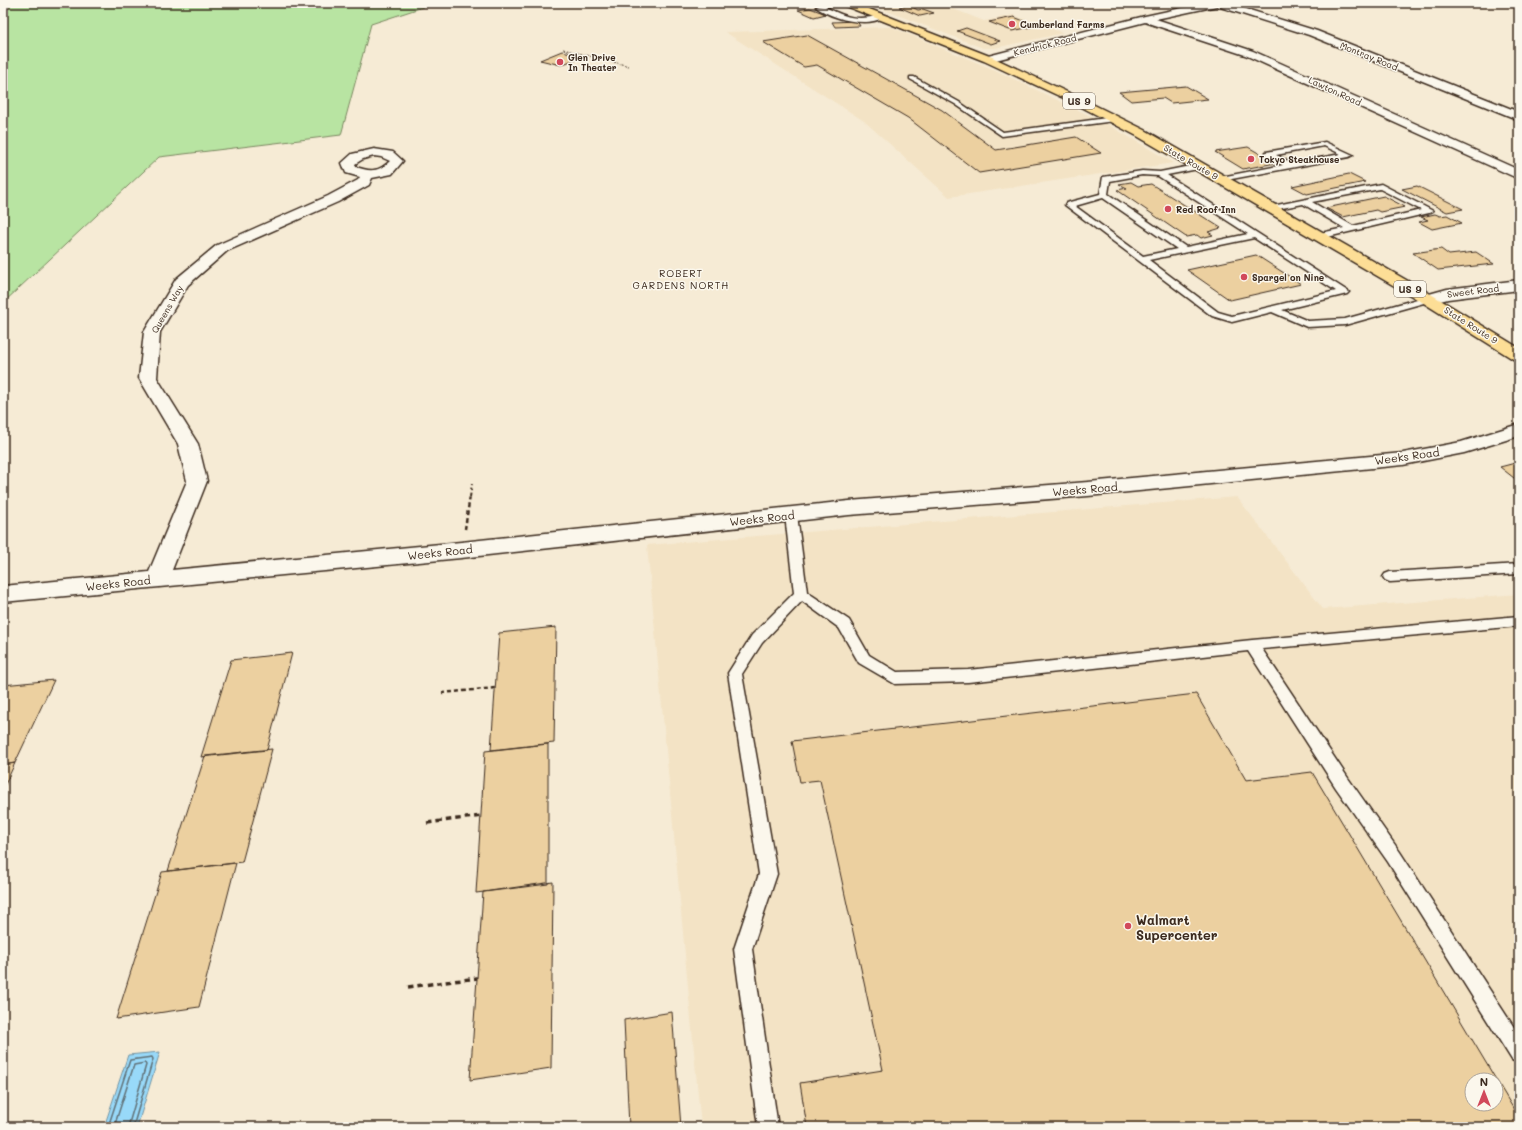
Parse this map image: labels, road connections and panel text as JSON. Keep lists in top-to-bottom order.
{
  "streets": {
    "main road": ["US 9", "State Route 9"],
    "street": [
      "Kendrick Road",
      "Montray Road",
      "Lawton Road",
      "Sweet Road",
      "Queens Way",
      "Weeks Road"
    ]
  },
  "crossings": [
    ["Kendrick Road", "Montray Road"],
    ["Kendrick Road", "Lawton Road"],
    ["Kendrick Road", "State Route 9"],
    ["State Route 9", "Sweet Road"],
    ["Queens Way", "Weeks Road"]
  ],
  "districts": ["ROBERT GARDENS NORTH"],
  "places": [
    "Cumberland Farms",
    "Glen Drive In Theater",
    "Tokyo Steakhouse",
    "Red Roof Inn",
    "Spargel on Nine",
    "Walmart Supercenter"
  ],
  "north": "top"
}
